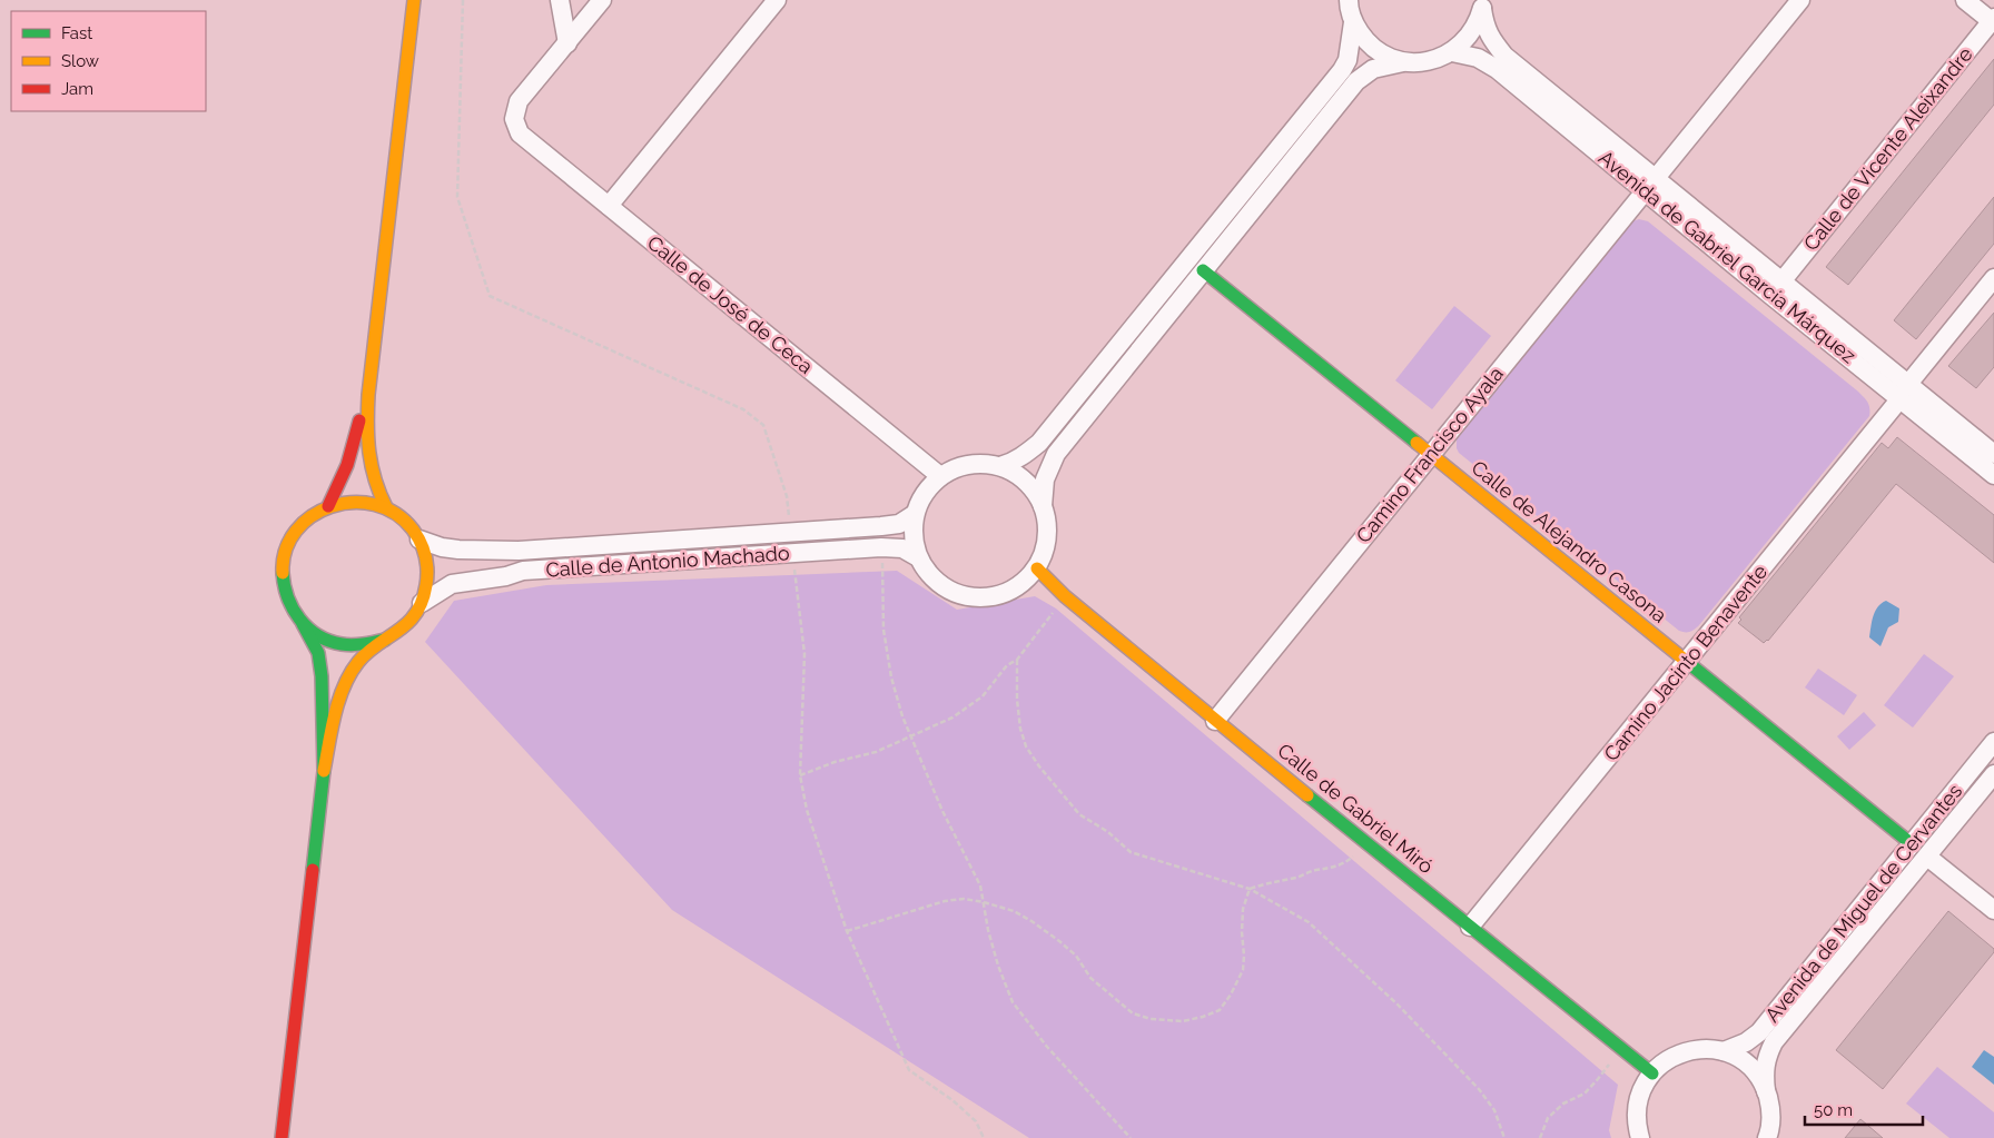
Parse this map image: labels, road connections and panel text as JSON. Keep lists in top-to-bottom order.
{
  "streets": {
    "main road": ["Calle de Alejandro Casona", "Calle de Gabriel Miró"],
    "street": [
      "Calle de Vicente Aleixandre",
      "Avenida de Gabriel García Márquez",
      "Calle de José de Ceca",
      "Camino Francisco Ayala",
      "Calle de Antonio Machado",
      "Camino Jacinto Benavente",
      "Avenida de Miguel de Cervantes"
    ]
  },
  "crossings": [
    ["Calle de Vicente Aleixandre", "Avenida de Gabriel García Márquez"],
    ["Avenida de Gabriel García Márquez", "Camino Francisco Ayala"],
    ["Avenida de Gabriel García Márquez", "Camino Jacinto Benavente"],
    ["Calle de José de Ceca", "Calle de Antonio Machado"],
    ["Calle de José de Ceca", "Calle de Gabriel Miró"],
    ["Camino Francisco Ayala", "Calle de Alejandro Casona"],
    ["Camino Francisco Ayala", "Calle de Gabriel Miró"],
    ["Calle de Alejandro Casona", "Camino Jacinto Benavente"],
    ["Calle de Alejandro Casona", "Avenida de Miguel de Cervantes"],
    ["Calle de Antonio Machado", "Calle de Gabriel Miró"],
    ["Camino Jacinto Benavente", "Calle de Gabriel Miró"]
  ],
  "legend": ["Fast", "Slow", "Jam"],
  "scale_bar": "50 m"
}
